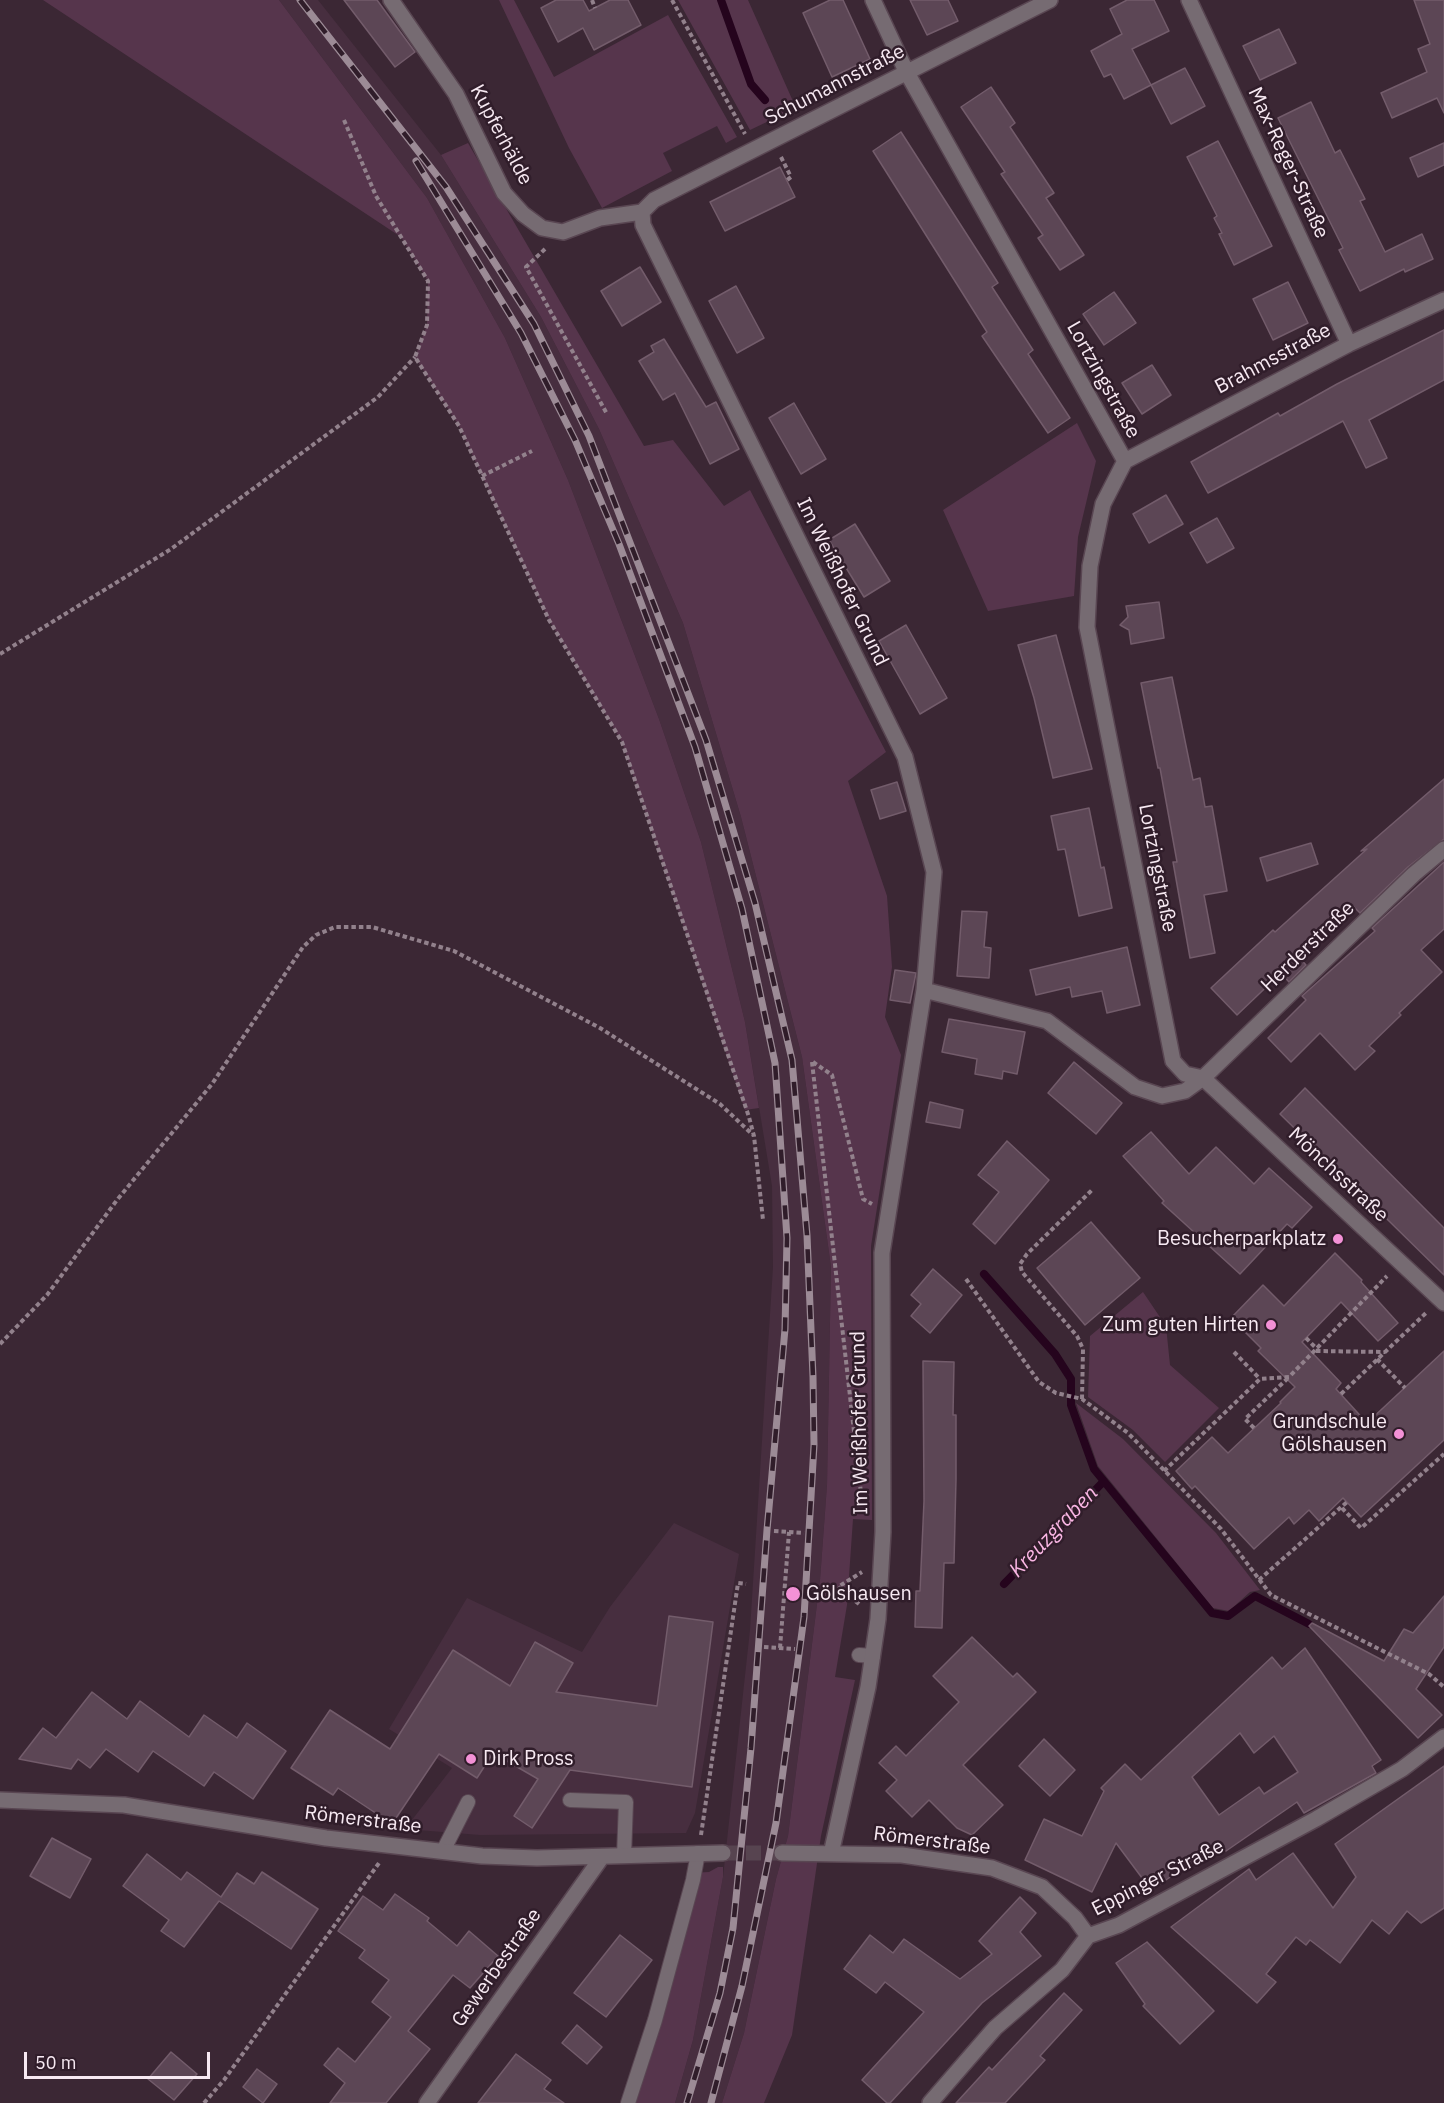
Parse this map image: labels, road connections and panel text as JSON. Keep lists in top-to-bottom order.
{
  "streets": {
    "street": [
      "Schumannstraße",
      "Kupferhälde",
      "Max-Reger-Straße",
      "Brahmsstraße",
      "Lortzingstraße",
      "Im Weißhofer Grund",
      "Herderstraße",
      "Mönchsstraße",
      "Römerstraße",
      "Eppinger Straße",
      "Gewerbestraße"
    ]
  },
  "crossings": [
    ["Schumannstraße", "Lortzingstraße"],
    ["Schumannstraße", "Im Weißhofer Grund"],
    ["Max-Reger-Straße", "Brahmsstraße"],
    ["Brahmsstraße", "Lortzingstraße"],
    ["Lortzingstraße", "Herderstraße"],
    ["Lortzingstraße", "Mönchsstraße"],
    ["Im Weißhofer Grund", "Römerstraße"],
    ["Herderstraße", "Mönchsstraße"],
    ["Römerstraße", "Eppinger Straße"],
    ["Römerstraße", "Gewerbestraße"]
  ],
  "water": ["Kreuzgraben"],
  "places": [
    "Besucherparkplatz",
    "Zum guten Hirten",
    "Grundschule Gölshausen",
    "Gölshausen",
    "Dirk Pross"
  ],
  "scale_bar": "50 m"
}
